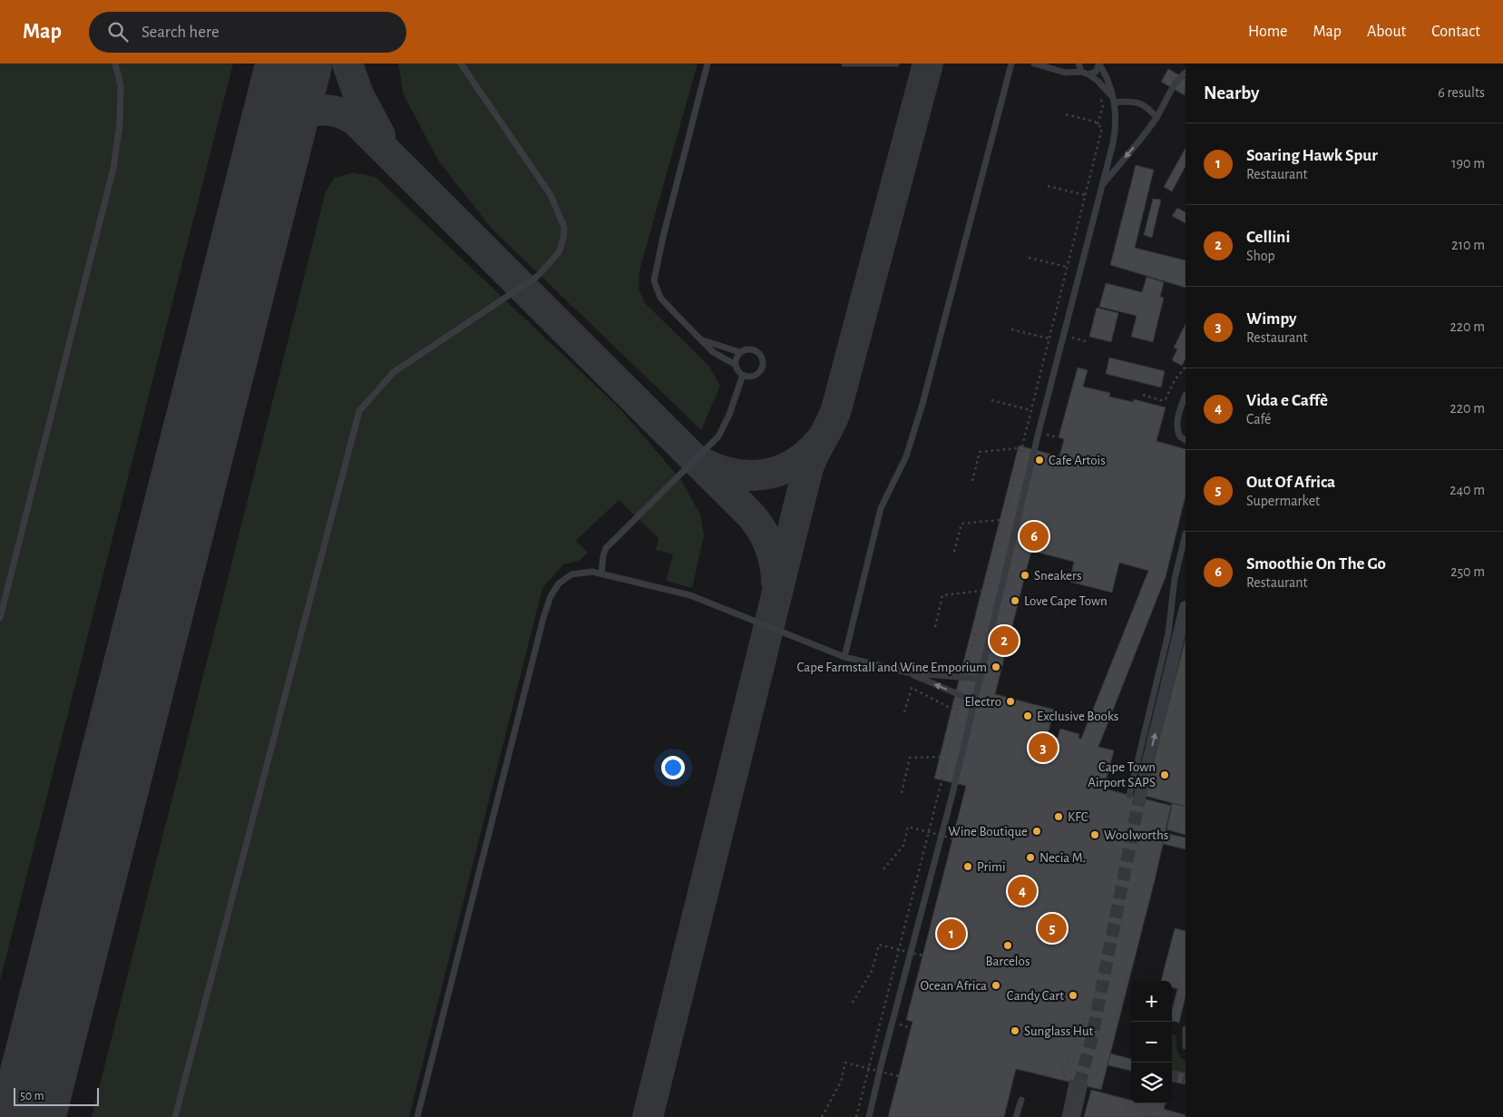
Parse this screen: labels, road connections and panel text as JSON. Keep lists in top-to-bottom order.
{
  "places": [
    "Cafe Artois",
    "Sneakers",
    "Love Cape Town",
    "Cape Farmstall and Wine Emporium",
    "Electro",
    "Exclusive Books",
    "Cape Town Airport SAPS",
    "KFC",
    "Wine Boutique",
    "Woolworths",
    "Necia M.",
    "Primi",
    "Barcelos",
    "Ocean Africa",
    "Candy Cart",
    "Sunglass Hut"
  ],
  "scale_bar": "50 m",
  "page": {
    "header": "Map",
    "search": "Search here",
    "nav": [
      "Home",
      "Map",
      "About",
      "Contact"
    ],
    "heading": ["Nearby", "6 results"],
    "list": [
      {
        "mark": "1",
        "name": "Soaring Hawk Spur",
        "note": "Restaurant",
        "value": "190 m"
      },
      {
        "mark": "2",
        "name": "Cellini",
        "note": "Shop",
        "value": "210 m"
      },
      {
        "mark": "3",
        "name": "Wimpy",
        "note": "Restaurant",
        "value": "220 m"
      },
      {
        "mark": "4",
        "name": "Vida e Caffè",
        "note": "Café",
        "value": "220 m"
      },
      {
        "mark": "5",
        "name": "Out Of Africa",
        "note": "Supermarket",
        "value": "240 m"
      },
      {
        "mark": "6",
        "name": "Smoothie On The Go",
        "note": "Restaurant",
        "value": "250 m"
      }
    ],
    "pins": [
      "6",
      "2",
      "3",
      "4",
      "5",
      "1"
    ],
    "map_buttons": ["+", "−"],
    "scale": "50 m"
  }
}
